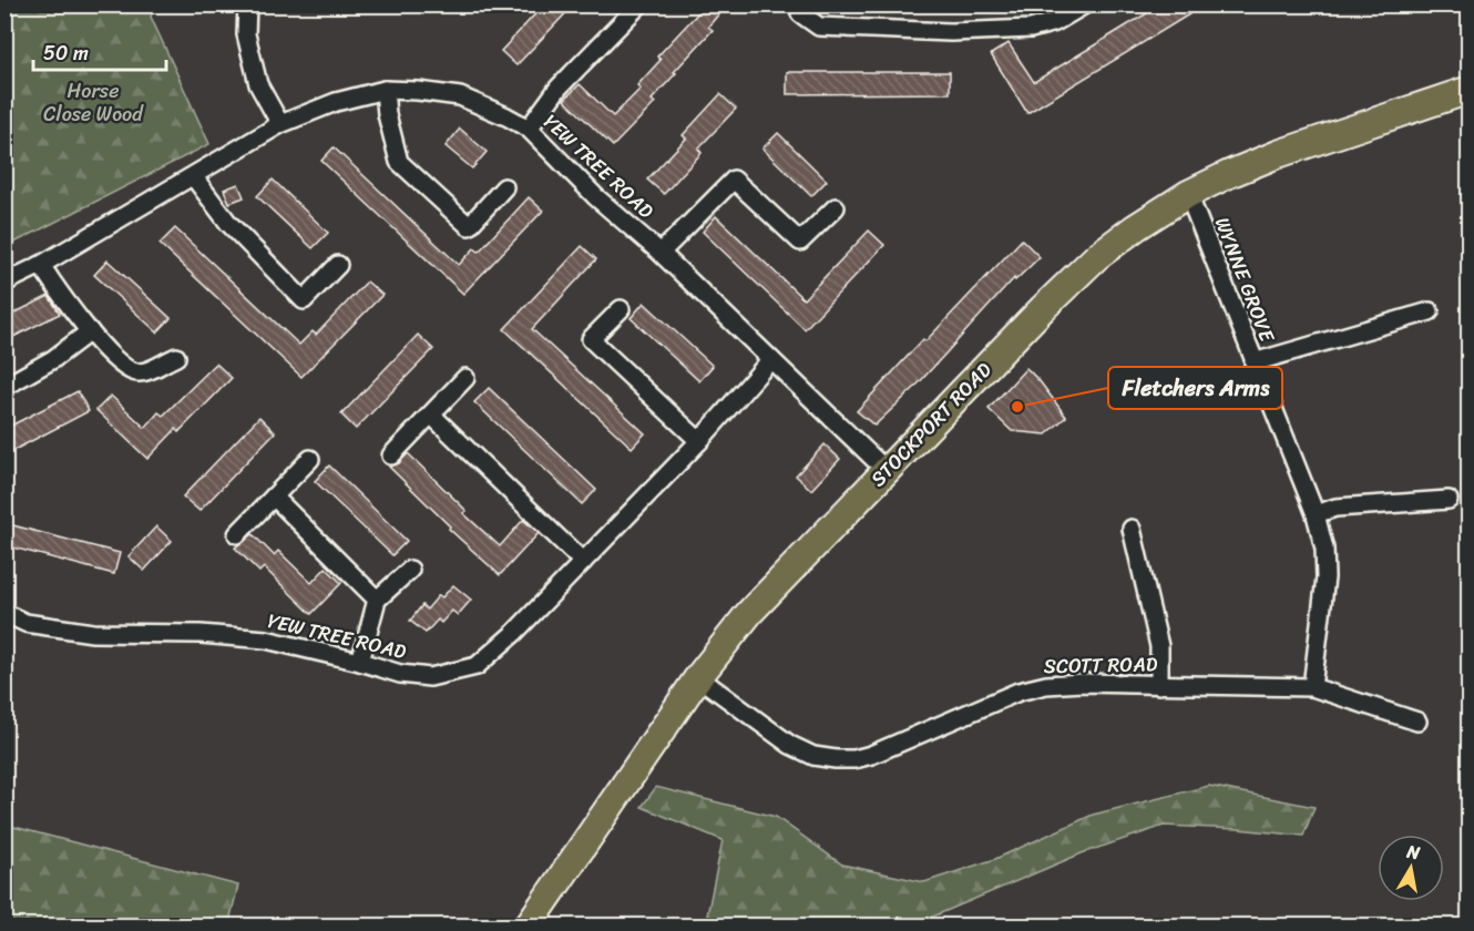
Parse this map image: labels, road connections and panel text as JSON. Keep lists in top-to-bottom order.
{
  "streets": {
    "highway": ["STOCKPORT ROAD"],
    "street": ["YEW TREE ROAD", "WYNNE GROVE", "SCOTT ROAD"]
  },
  "crossings": [
    ["YEW TREE ROAD", "STOCKPORT ROAD"],
    ["WYNNE GROVE", "STOCKPORT ROAD"],
    ["WYNNE GROVE", "SCOTT ROAD"],
    ["STOCKPORT ROAD", "SCOTT ROAD"]
  ],
  "parks": ["Horse Close Wood"],
  "places": ["Fletchers Arms"],
  "scale_bar": "50 m",
  "north": "top"
}
